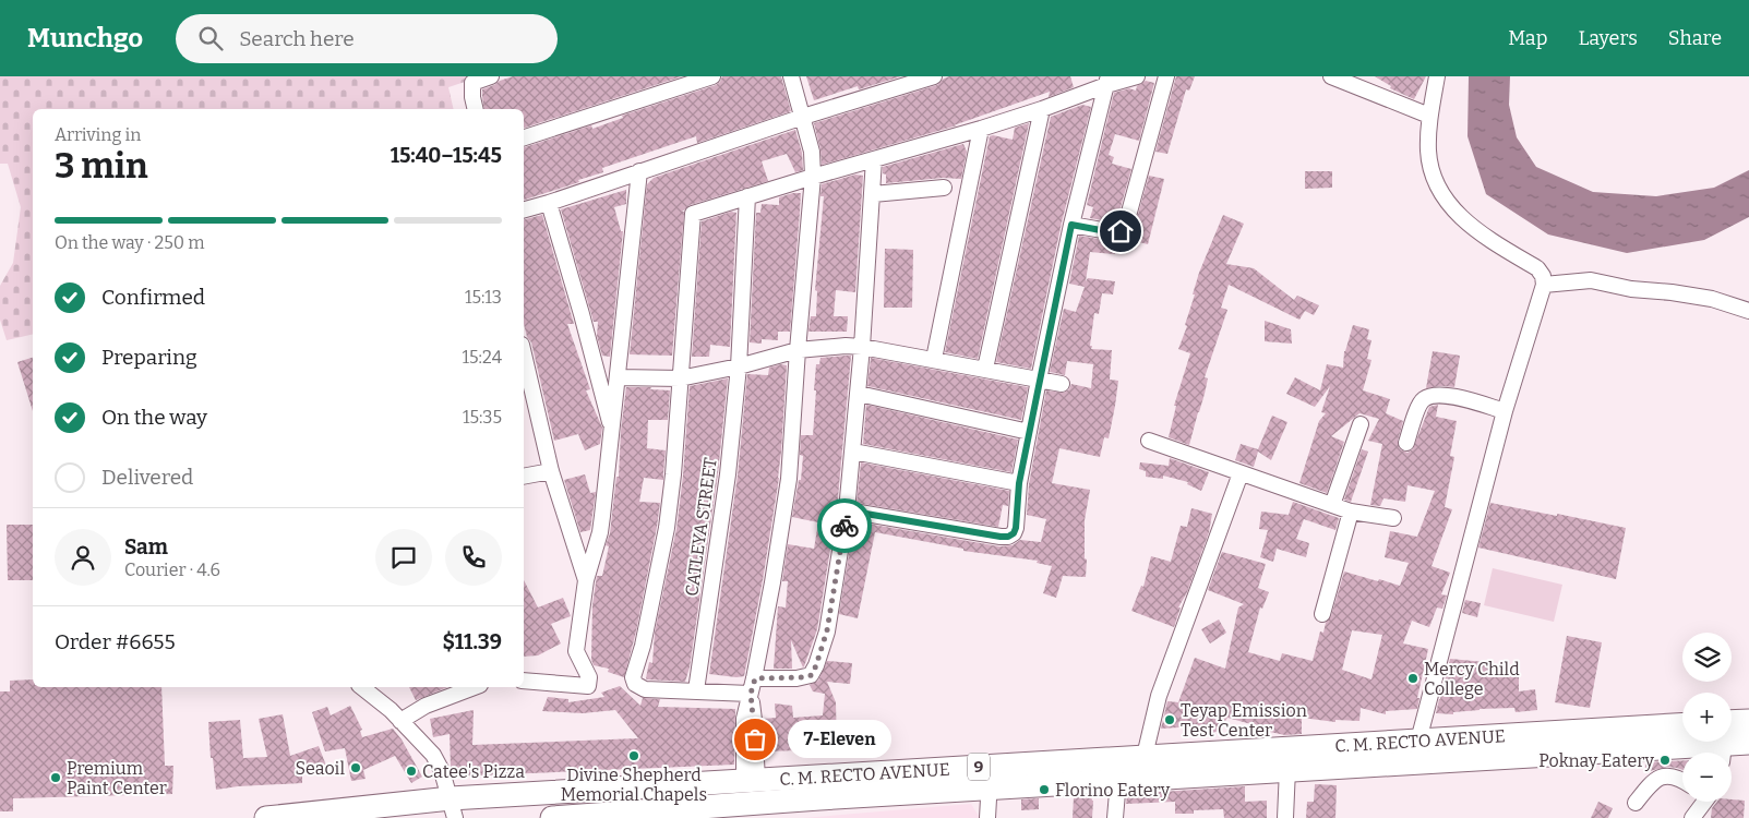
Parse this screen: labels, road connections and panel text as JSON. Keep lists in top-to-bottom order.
{
  "streets": {
    "highway": ["C. M. RECTO AVENUE", "9"],
    "street": ["CATLEYA STREET"]
  },
  "places": [
    "Mercy Child College",
    "Teyap Emission Test Center",
    "7-Eleven",
    "Divine Shepherd Memorial Chapels",
    "Poknay Eatery",
    "Seaoil",
    "Catee's Pizza",
    "Premium Paint Center",
    "Florino Eatery"
  ],
  "page": {
    "header": "Munchgo",
    "search": "Search here",
    "nav": ["Map", "Layers", "Share"],
    "heading": ["3 min", "Arriving in", "15:40–15:45"],
    "panel": [
      "Sam",
      "Courier · 4.6",
      "Order #6655",
      "$11.39"
    ],
    "bar": "On the way · 250 m",
    "list": [
      ["Confirmed", "15:13"],
      ["Preparing", "15:24"],
      ["On the way", "15:35"],
      "Delivered"
    ],
    "map_buttons": ["+", "−"],
    "bubble": "7-Eleven"
  }
}
